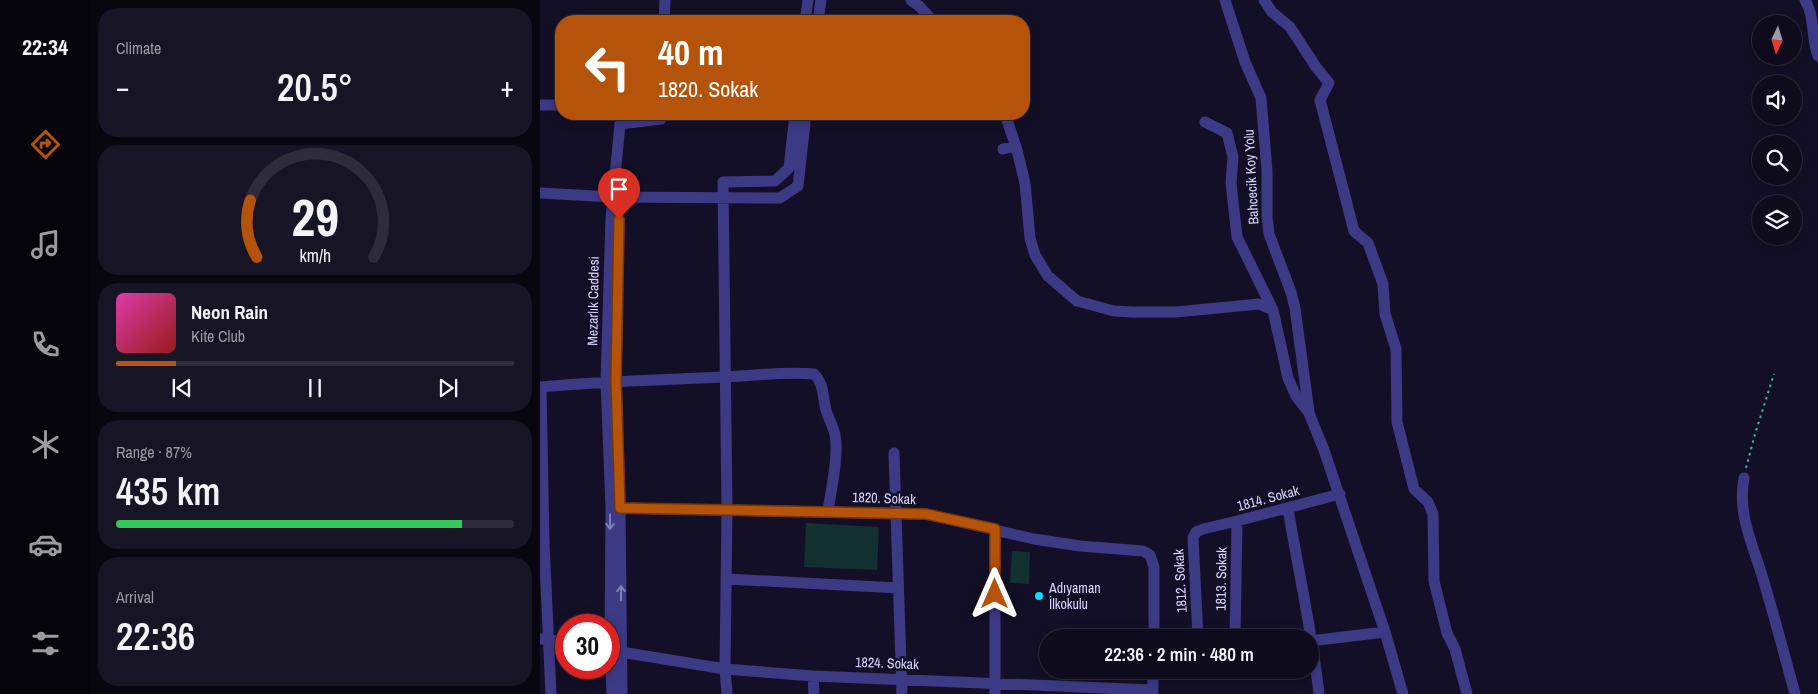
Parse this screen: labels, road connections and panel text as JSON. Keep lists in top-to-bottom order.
{
  "streets": {
    "street": [
      "Bahcecik Koy Yolu",
      "Mezarlık Caddesi",
      "1820. Sokak",
      "1814. Sokak",
      "1813. Sokak",
      "1812. Sokak",
      "1824. Sokak"
    ]
  },
  "crossings": [
    ["Mezarlık Caddesi", "1820. Sokak"],
    ["Mezarlık Caddesi", "1824. Sokak"],
    ["1814. Sokak", "1813. Sokak"],
    ["1814. Sokak", "1812. Sokak"]
  ],
  "places": ["Adıyaman İlkokulu"],
  "north": "bottom",
  "page": {
    "tabs": "22:34",
    "tile": [
      "Climate",
      ["Range · 87%", "435 km"],
      ["Arrival", "22:36"]
    ],
    "turn": ["40 m", "1820. Sokak"],
    "heat": ["−", "20.5°", "+"],
    "song": ["Neon Rain", "Kite Club"],
    "limit": "30",
    "trip": "22:36 · 2 min · 480 m",
    "gauge": ["29", "km/h"]
  }
}
